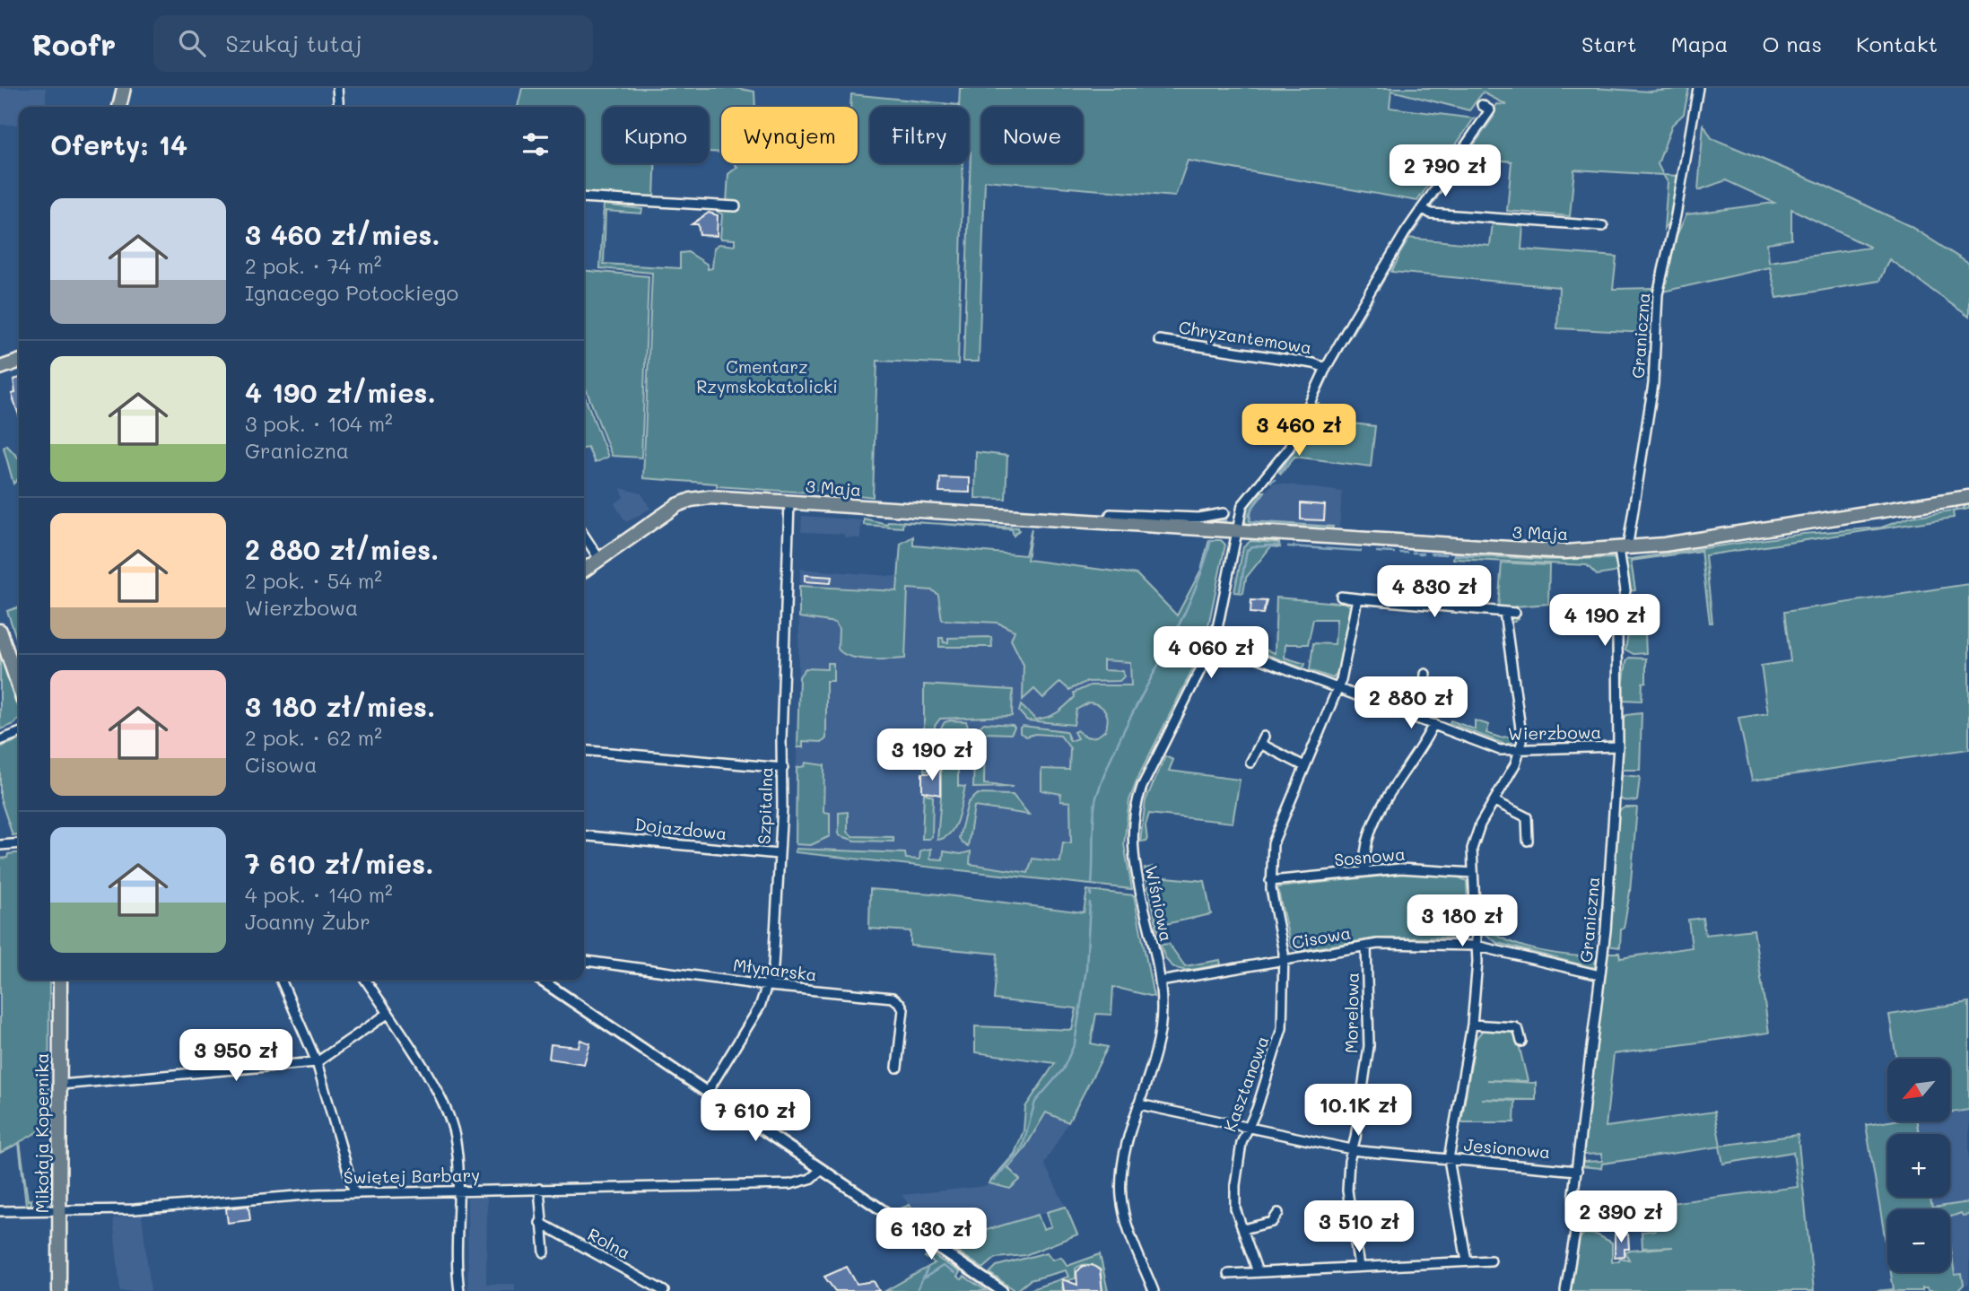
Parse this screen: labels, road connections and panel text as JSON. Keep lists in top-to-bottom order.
{
  "streets": {
    "main road": ["3 Maja", "Mikołaja Kopernika"],
    "street": [
      "Graniczna",
      "Chryzantemowa",
      "Wierzbowa",
      "Szpitalna",
      "Dojazdowa",
      "Sosnowa",
      "Wiśniowa",
      "Cisowa",
      "Młynarska",
      "Morelowa",
      "Kasztanowa",
      "Jesionowa",
      "Świętej Barbary",
      "Rolna"
    ]
  },
  "crossings": [
    ["Graniczna", "3 Maja"],
    ["Graniczna", "Wierzbowa"],
    ["Graniczna", "Cisowa"],
    ["Graniczna", "Jesionowa"],
    ["Chryzantemowa", "Wiśniowa"],
    ["3 Maja", "Szpitalna"],
    ["3 Maja", "Wiśniowa"],
    ["Wierzbowa", "Wiśniowa"],
    ["Wierzbowa", "Kasztanowa"],
    ["Szpitalna", "Dojazdowa"],
    ["Szpitalna", "Młynarska"],
    ["Sosnowa", "Kasztanowa"],
    ["Wiśniowa", "Cisowa"],
    ["Wiśniowa", "Jesionowa"],
    ["Cisowa", "Morelowa"],
    ["Cisowa", "Kasztanowa"],
    ["Morelowa", "Jesionowa"],
    ["Kasztanowa", "Jesionowa"],
    ["Mikołaja Kopernika", "Świętej Barbary"]
  ],
  "parks": ["Cmentarz Rzymskokatolicki"],
  "north": "bottom left",
  "page": {
    "header": "Roofr",
    "search": "Szukaj tutaj",
    "nav": [
      "Start",
      "Mapa",
      "O nas",
      "Kontakt"
    ],
    "chip": [
      "Kupno",
      "Wynajem",
      "Filtry",
      "Nowe"
    ],
    "heading": "Oferty: 14",
    "price": [
      "2 790 zł",
      "3 460 zł",
      "4 830 zł",
      "4 190 zł",
      "4 060 zł",
      "2 880 zł",
      "3 190 zł",
      "3 180 zł",
      "3 950 zł",
      "10.1K zł",
      "7 610 zł",
      "2 390 zł",
      "3 510 zł",
      "6 130 zł"
    ],
    "list": [
      {
        "name": "3 460 zł/mies.",
        "note": "2 pok. · 74 m² · Ignacego Potockiego"
      },
      {
        "name": "4 190 zł/mies.",
        "note": "3 pok. · 104 m² · Graniczna"
      },
      {
        "name": "2 880 zł/mies.",
        "note": "2 pok. · 54 m² · Wierzbowa"
      },
      {
        "name": "3 180 zł/mies.",
        "note": "2 pok. · 62 m² · Cisowa"
      },
      {
        "name": "7 610 zł/mies.",
        "note": "4 pok. · 140 m² · Joanny Żubr"
      }
    ],
    "map_buttons": ["+", "−"]
  }
}
